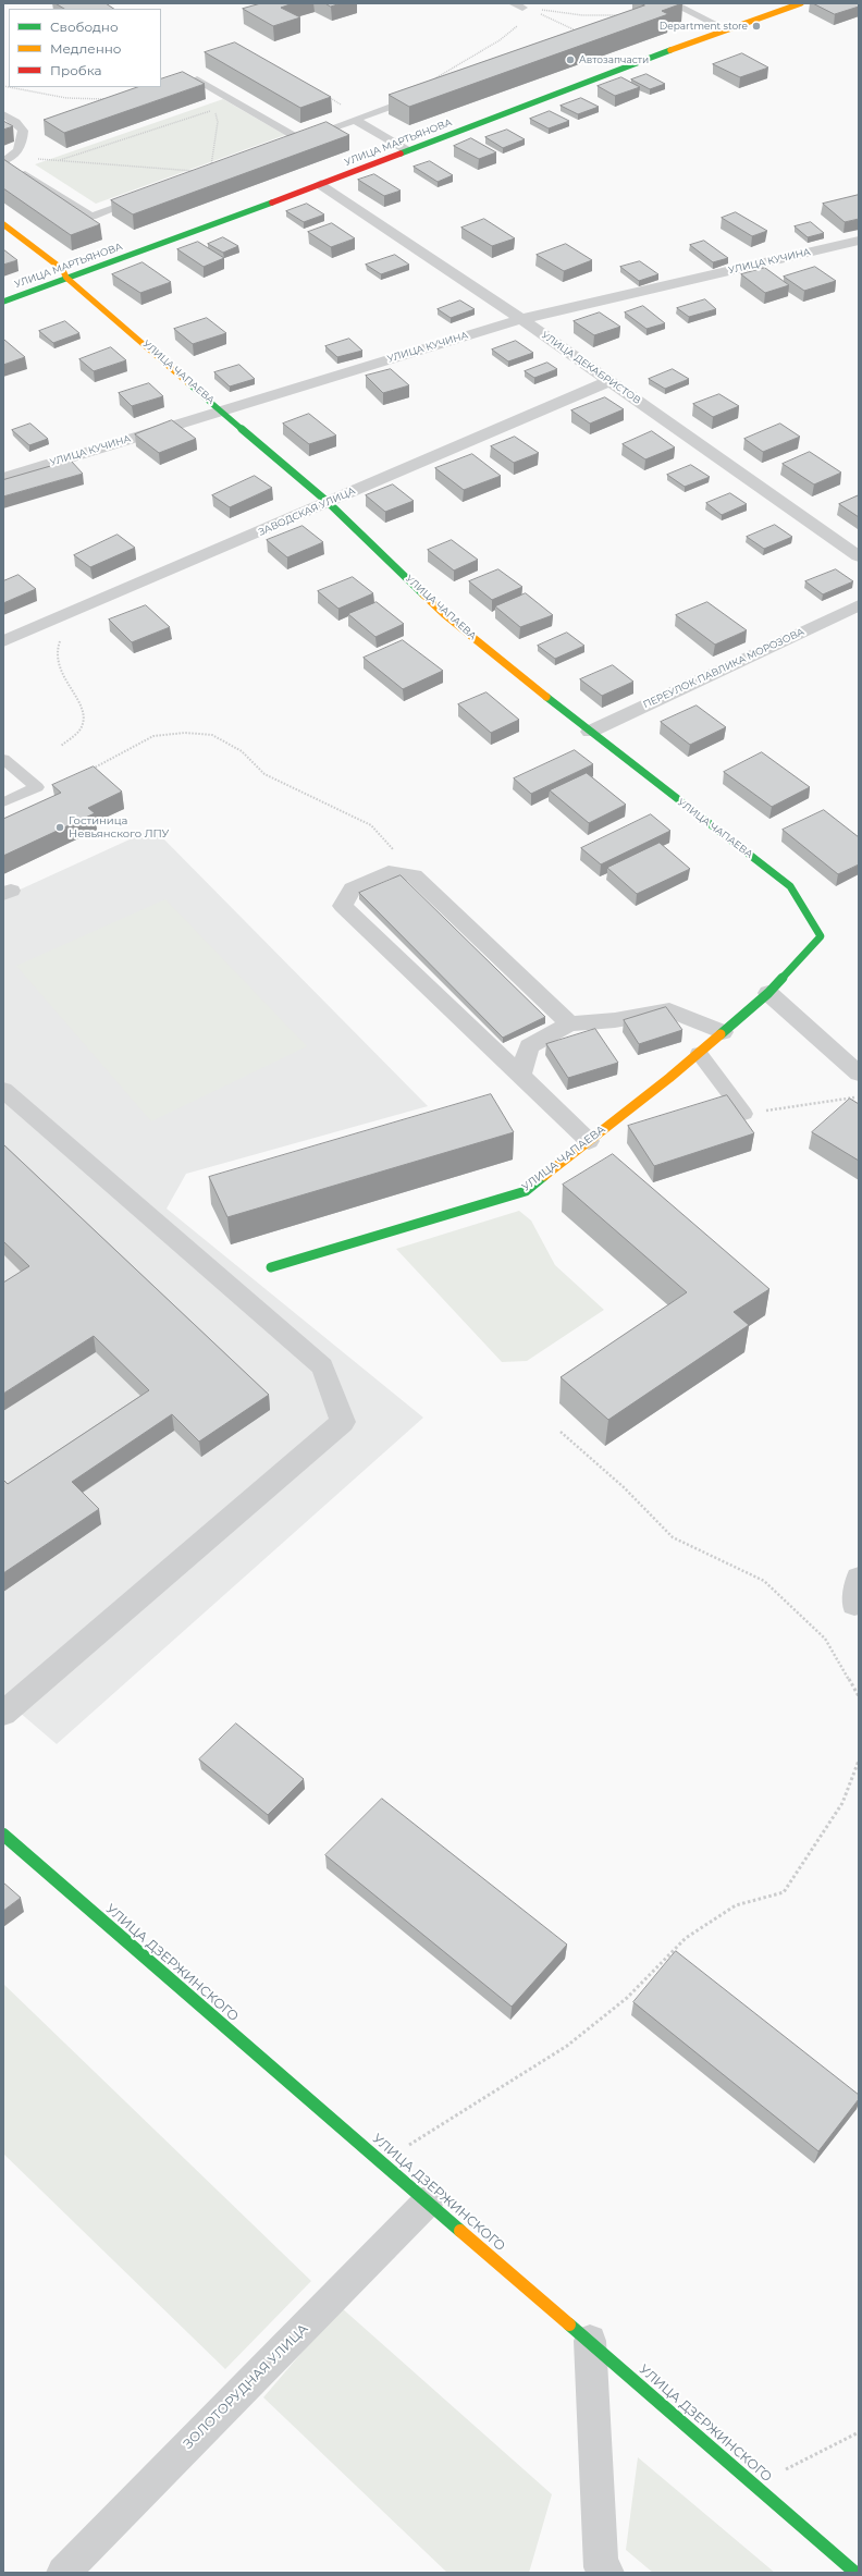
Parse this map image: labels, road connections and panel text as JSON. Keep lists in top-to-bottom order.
{
  "streets": {
    "street": [
      "УЛИЦА МАРТЬЯНОВА",
      "УЛИЦА КУЧИНА",
      "УЛИЦА ДЕКАБРИСТОВ",
      "УЛИЦА ЧАПАЕВА",
      "ЗАВОДСКАЯ УЛИЦА",
      "ПЕРЕУЛОК ПАВЛИКА МОРОЗОВА",
      "УЛИЦА ДЗЕРЖИНСКОГО",
      "ЗОЛОТОРУДНАЯ УЛИЦА"
    ]
  },
  "crossings": [
    ["УЛИЦА МАРТЬЯНОВА", "УЛИЦА ДЕКАБРИСТОВ"],
    ["УЛИЦА МАРТЬЯНОВА", "УЛИЦА ЧАПАЕВА"],
    ["УЛИЦА КУЧИНА", "УЛИЦА ДЕКАБРИСТОВ"],
    ["УЛИЦА КУЧИНА", "УЛИЦА ЧАПАЕВА"],
    ["УЛИЦА ДЕКАБРИСТОВ", "ЗАВОДСКАЯ УЛИЦА"],
    ["УЛИЦА ЧАПАЕВА", "ЗАВОДСКАЯ УЛИЦА"],
    ["УЛИЦА ЧАПАЕВА", "ПЕРЕУЛОК ПАВЛИКА МОРОЗОВА"],
    ["УЛИЦА ДЗЕРЖИНСКОГО", "ЗОЛОТОРУДНАЯ УЛИЦА"]
  ],
  "places": ["Department store", "Автозапчасти", "Гостиница Невьянского ЛПУ"],
  "legend": ["Свободно", "Медленно", "Пробка"]
}
